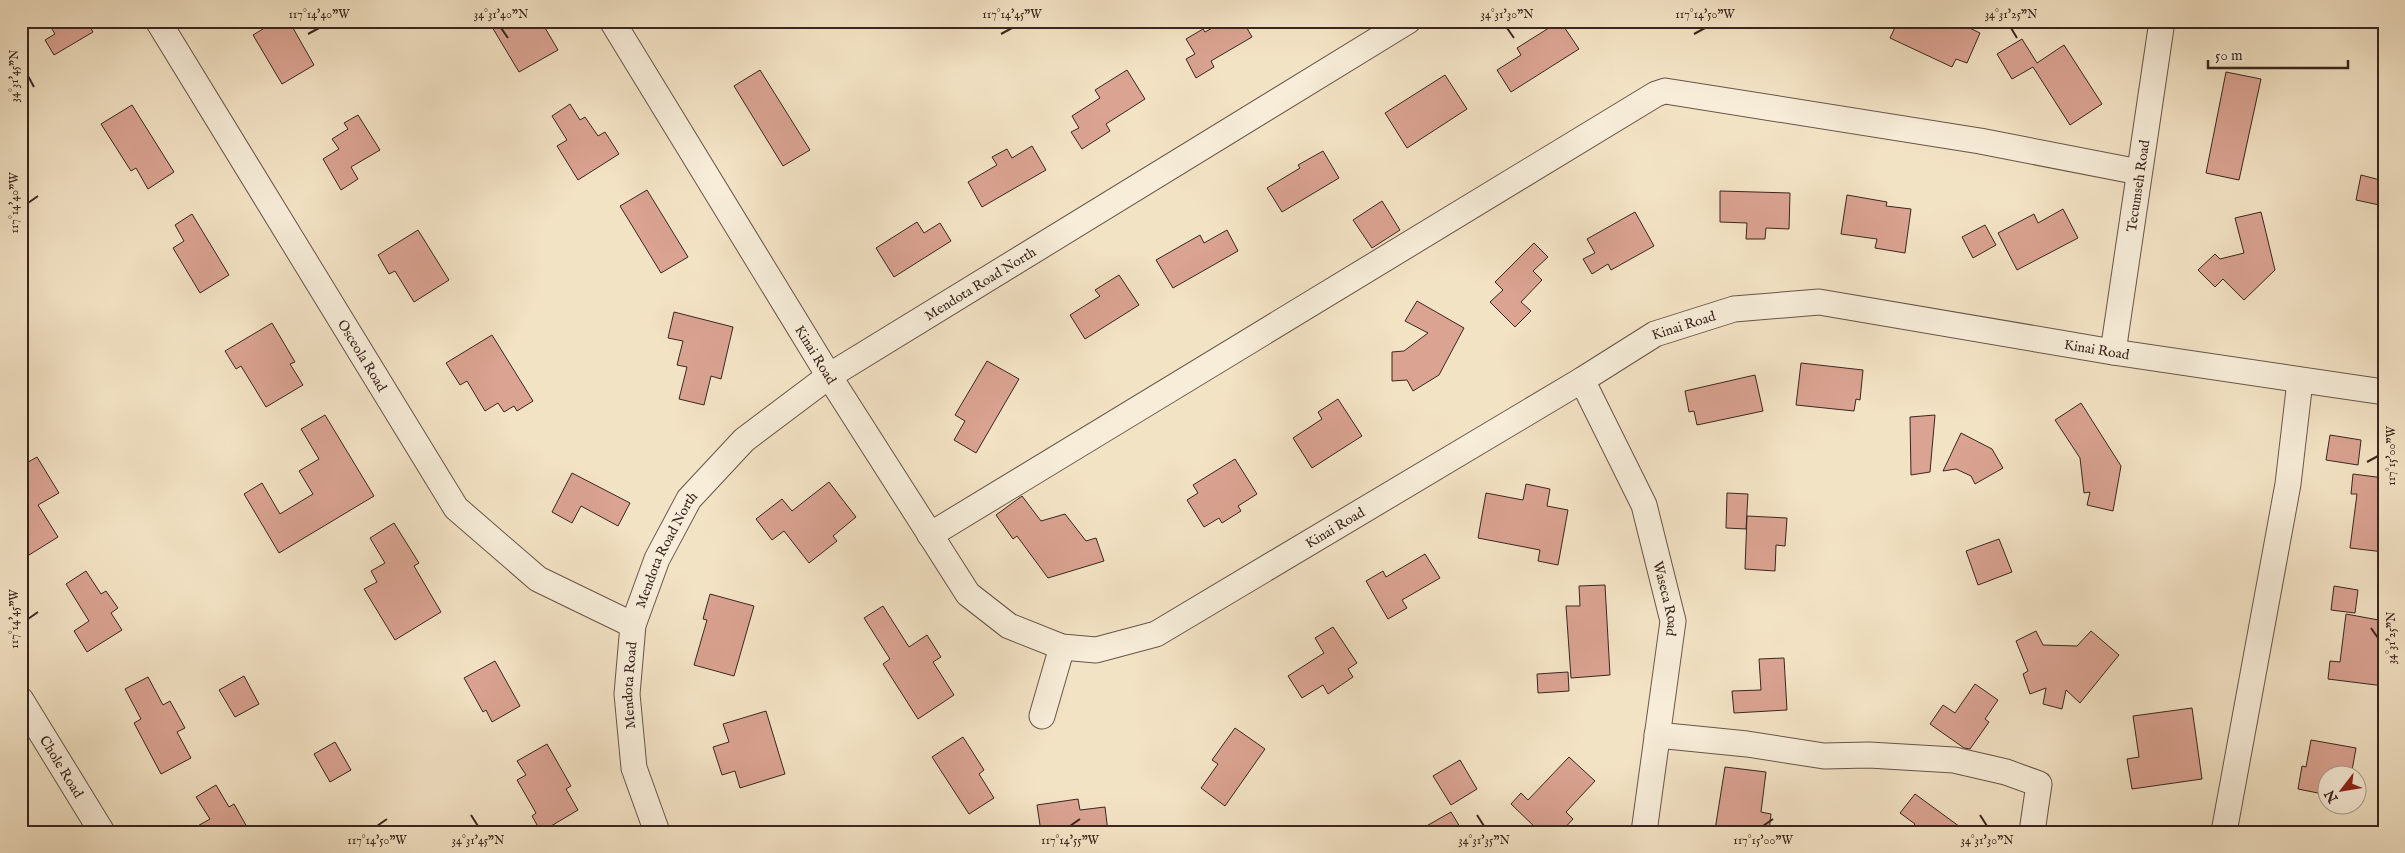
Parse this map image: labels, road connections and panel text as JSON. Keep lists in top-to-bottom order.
{
  "streets": {
    "street": [
      "Tecumseh Road",
      "Mendota Road North",
      "Kinai Road",
      "Osceola Road",
      "Waseca Road",
      "Mendota Road",
      "Chole Road"
    ]
  },
  "crossings": [
    ["Tecumseh Road", "Kinai Road"],
    ["Mendota Road North", "Kinai Road"],
    ["Mendota Road North", "Osceola Road"],
    ["Mendota Road North", "Mendota Road"],
    ["Kinai Road", "Waseca Road"],
    ["Osceola Road", "Mendota Road"]
  ],
  "scale_bar": "50 m",
  "north": "bottom left",
  "coordinates": [
    "117°14'40\"W",
    "34°31'40\"N",
    "117°14'45\"W",
    "34°31'30\"N",
    "117°14'50\"W",
    "34°31'25\"N",
    "34°31'45\"N",
    "117°15'00\"W",
    "117°14'55\"W",
    "34°31'35\"N"
  ]
}
